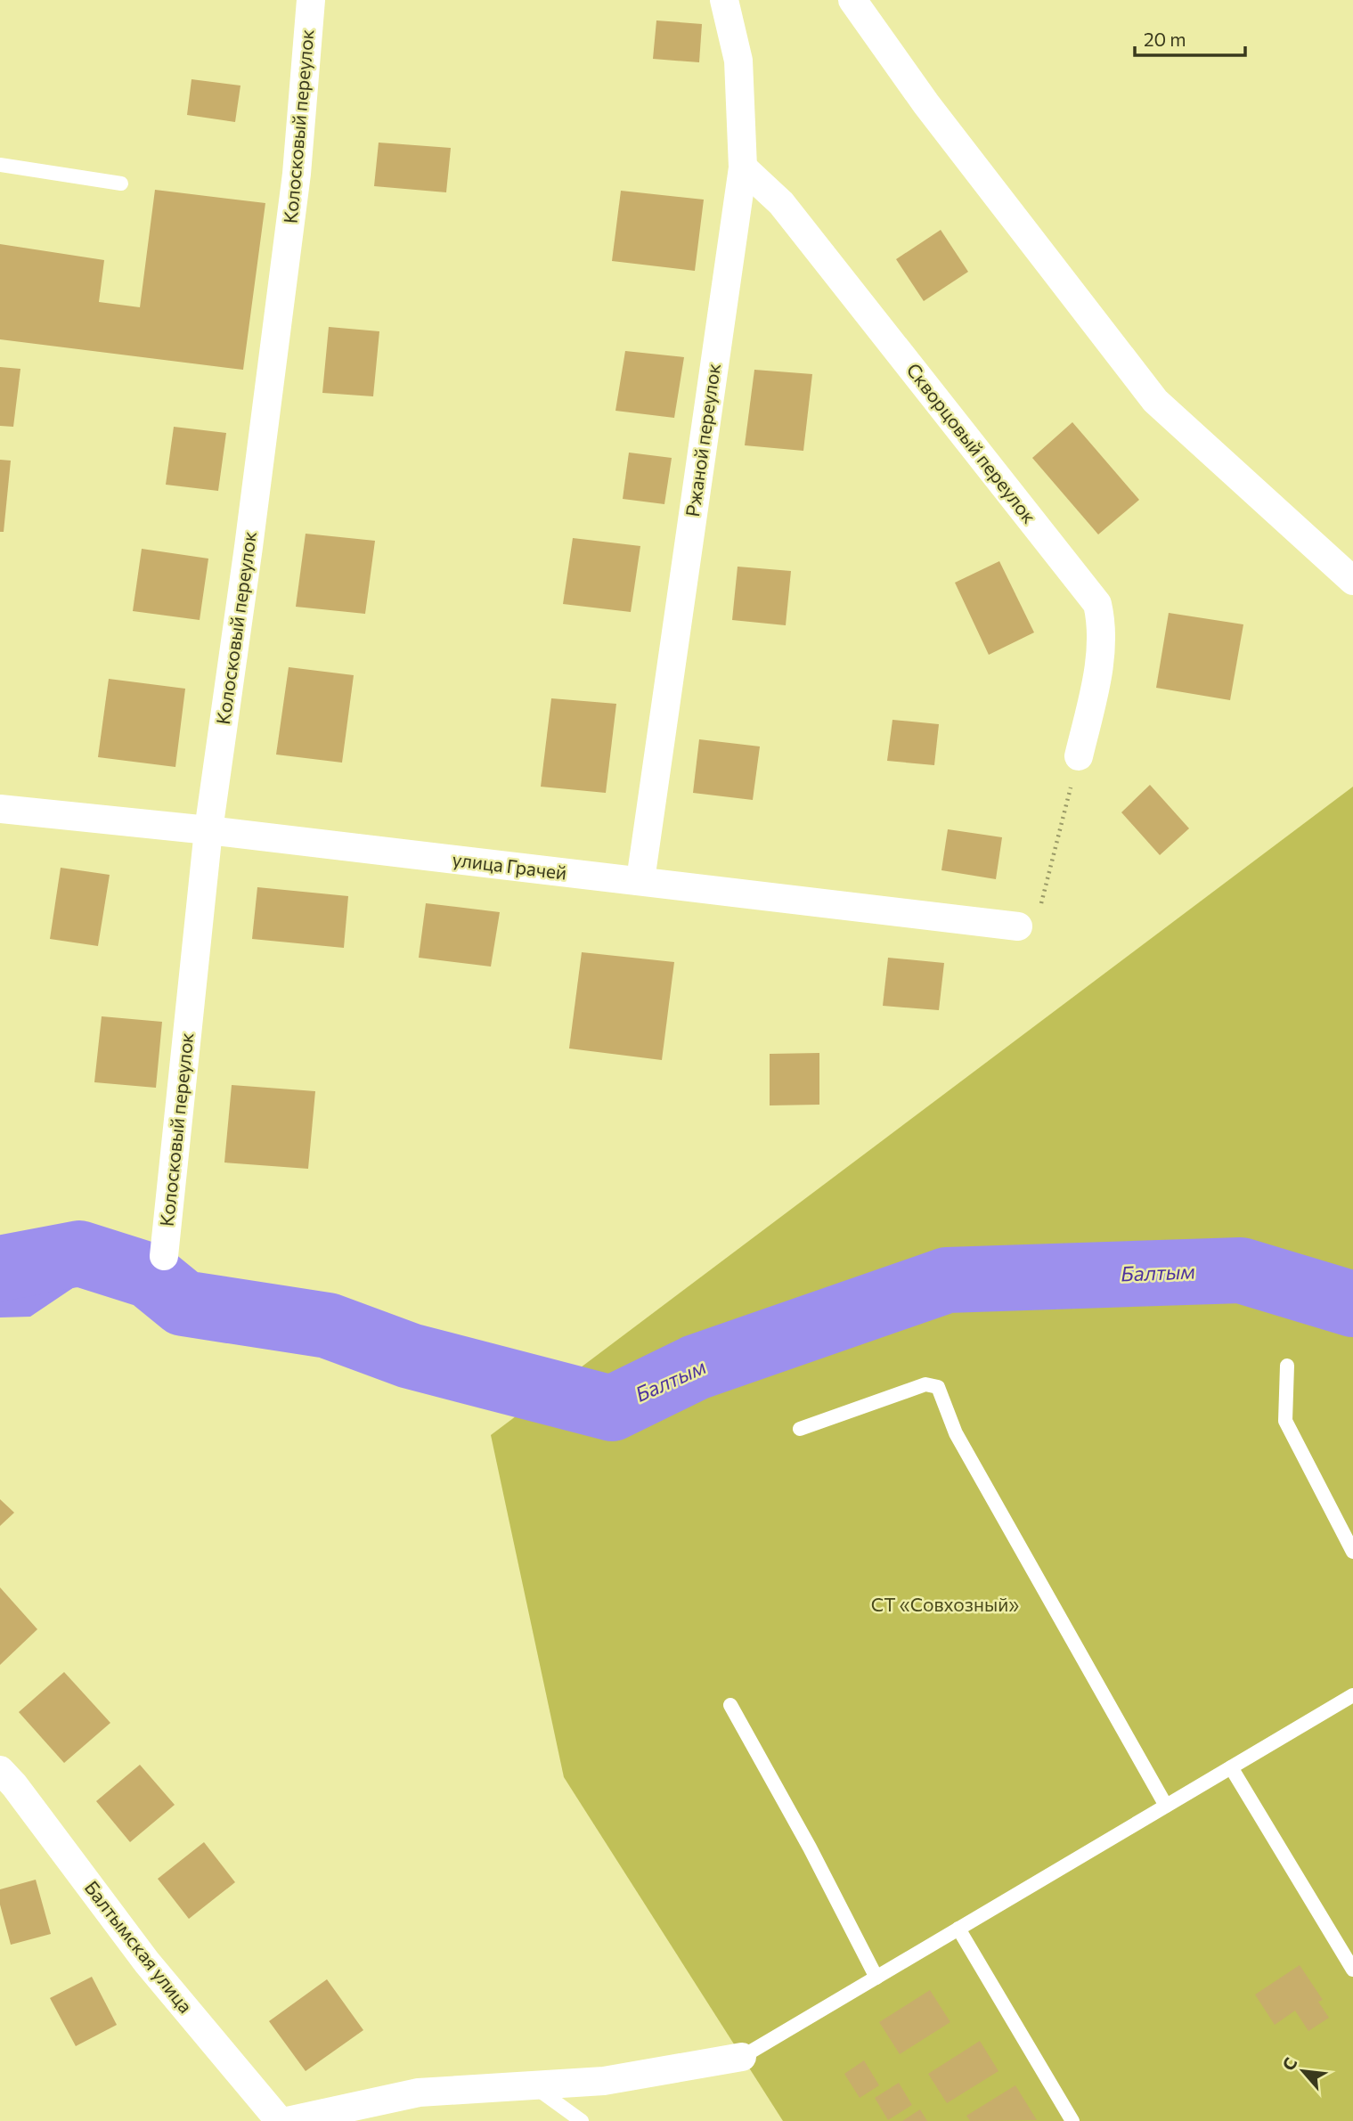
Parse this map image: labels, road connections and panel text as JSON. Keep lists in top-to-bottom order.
{
  "streets": {
    "street": [
      "Колосковый переулок",
      "Ржаной переулок",
      "Скворцовый переулок",
      "улица Грачей",
      "Балтымская улица"
    ]
  },
  "crossings": [
    ["Колосковый переулок", "улица Грачей"],
    ["Ржаной переулок", "Скворцовый переулок"],
    ["Ржаной переулок", "улица Грачей"]
  ],
  "water": ["Балтым"],
  "parks": ["СТ «Совхозный»"],
  "scale_bar": "20 m",
  "north": "top left"
}
